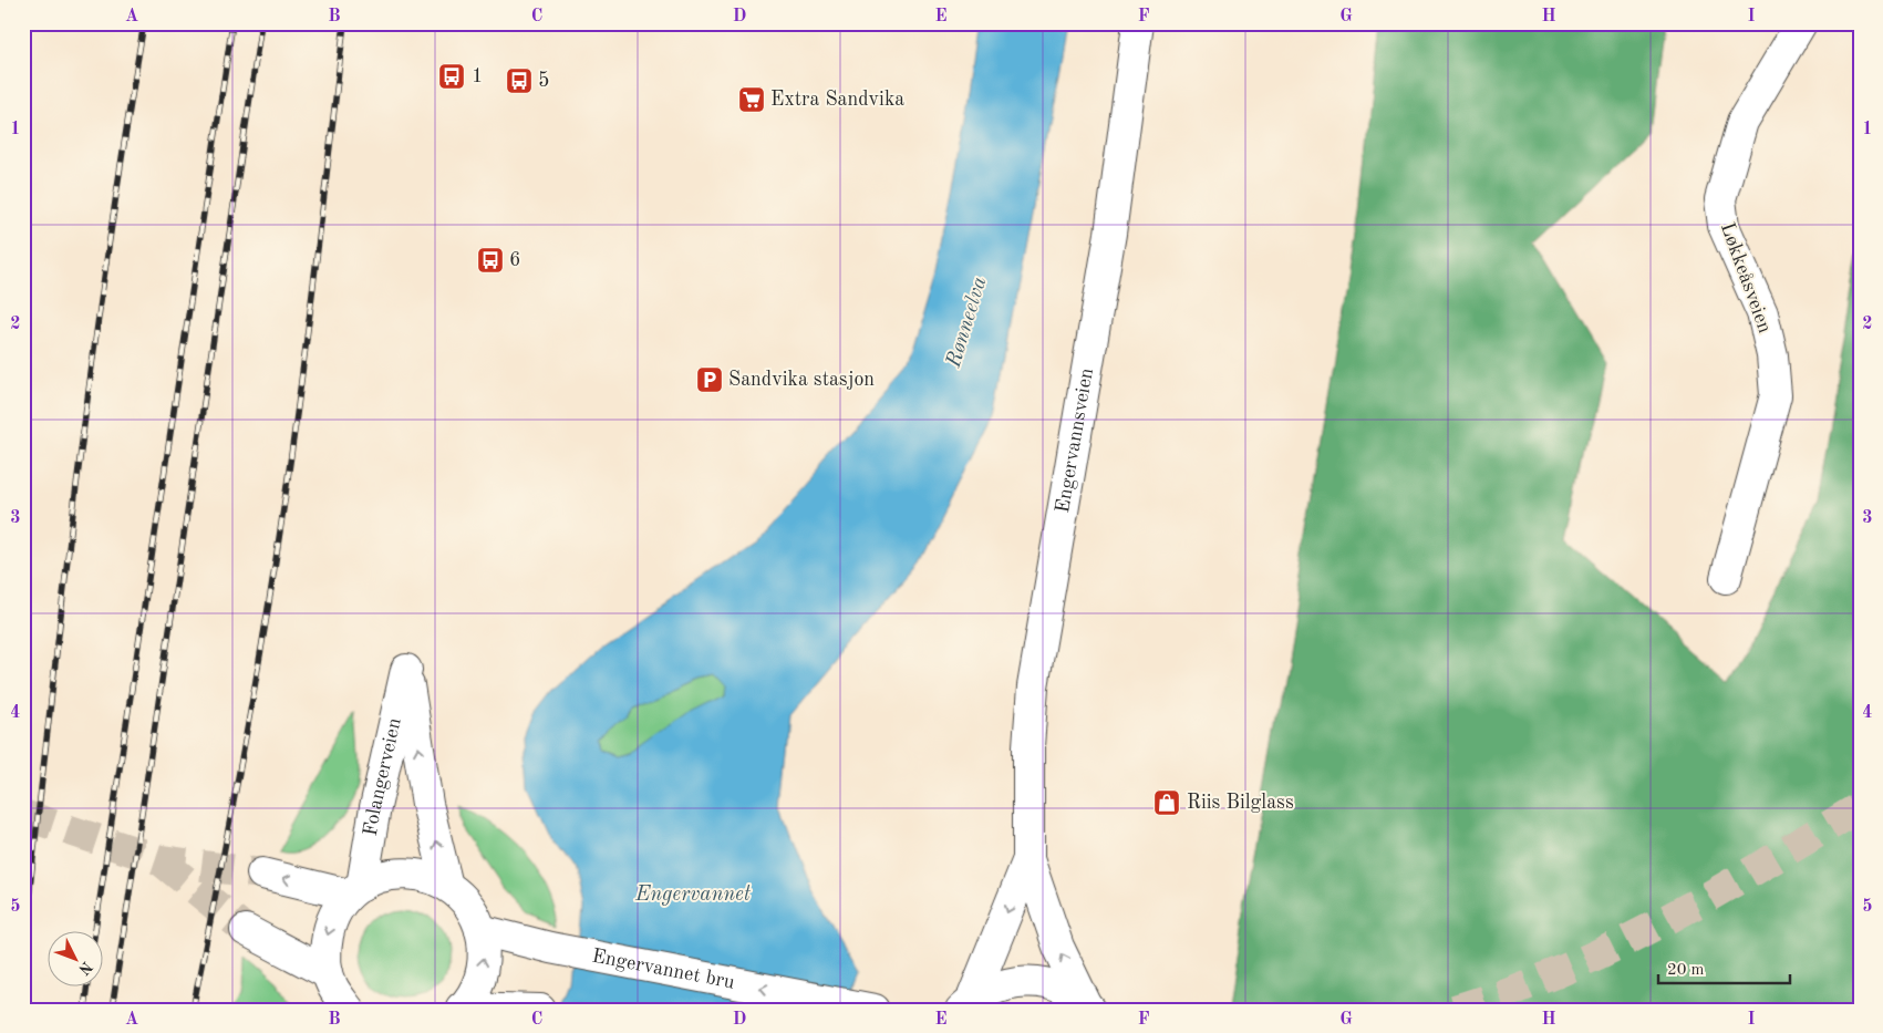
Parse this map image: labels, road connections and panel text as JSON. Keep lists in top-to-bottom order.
{
  "streets": {
    "main road": [
      "Løkkeåsveien",
      "Engervannsveien",
      "Folangerveien",
      "Engervannet bru"
    ]
  },
  "one_way": ["Engervannet bru"],
  "water": ["Rønneelva", "Engervannet"],
  "places": {
    "bus stop": ["1", "5", "6"],
    "supermarket": ["Extra Sandvika"],
    "parking": ["Sandvika stasjon"],
    "shop": ["Riis Bilglass"]
  },
  "scale_bar": "20 m",
  "north": "bottom right",
  "grid": {
    "columns": [
      "A",
      "B",
      "C",
      "D",
      "E",
      "F",
      "G",
      "H",
      "I"
    ],
    "rows": [
      "1",
      "2",
      "3",
      "4",
      "5"
    ]
  }
}
